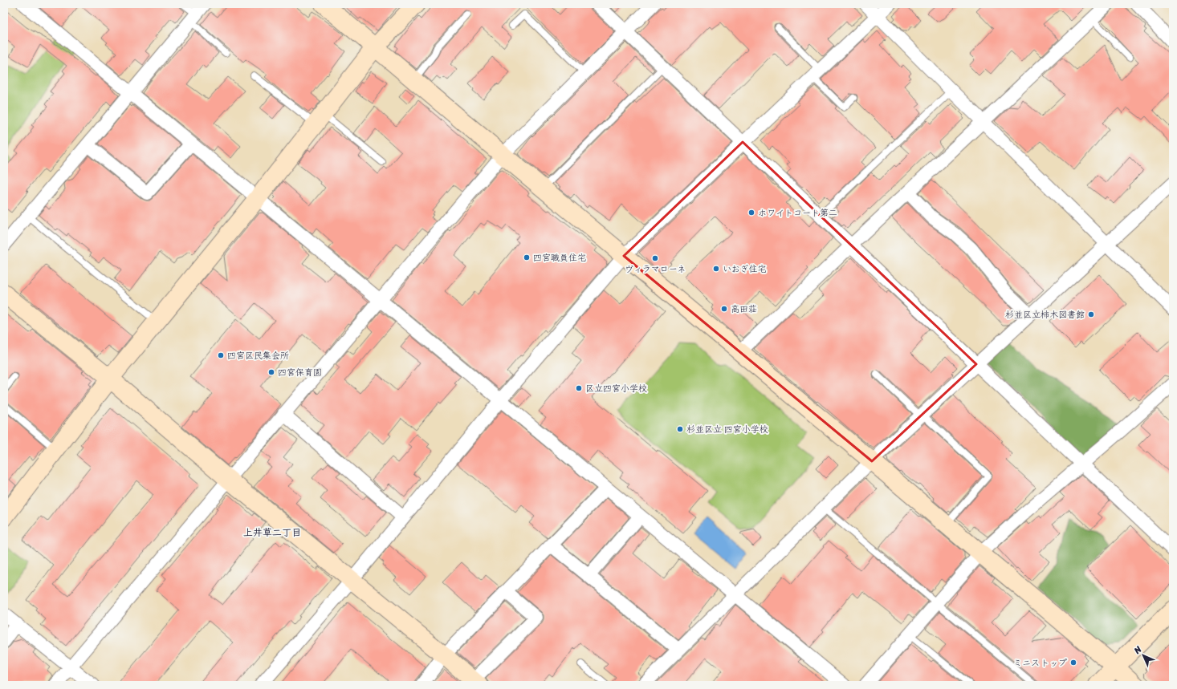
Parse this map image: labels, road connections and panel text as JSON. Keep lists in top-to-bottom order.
{
  "districts": ["上井草二丁目"],
  "places": [
    "ホワイトコート第二",
    "四宮職員住宅",
    "ヴィラマローネ",
    "いおぎ住宅",
    "高田荘",
    "杉並区立柿木図書館",
    "四宮区民集会所",
    "四宮保育園",
    "区立四宮小学校",
    "杉並区立 四宮小学校",
    "ミニストップ"
  ],
  "north": "top left"
}
